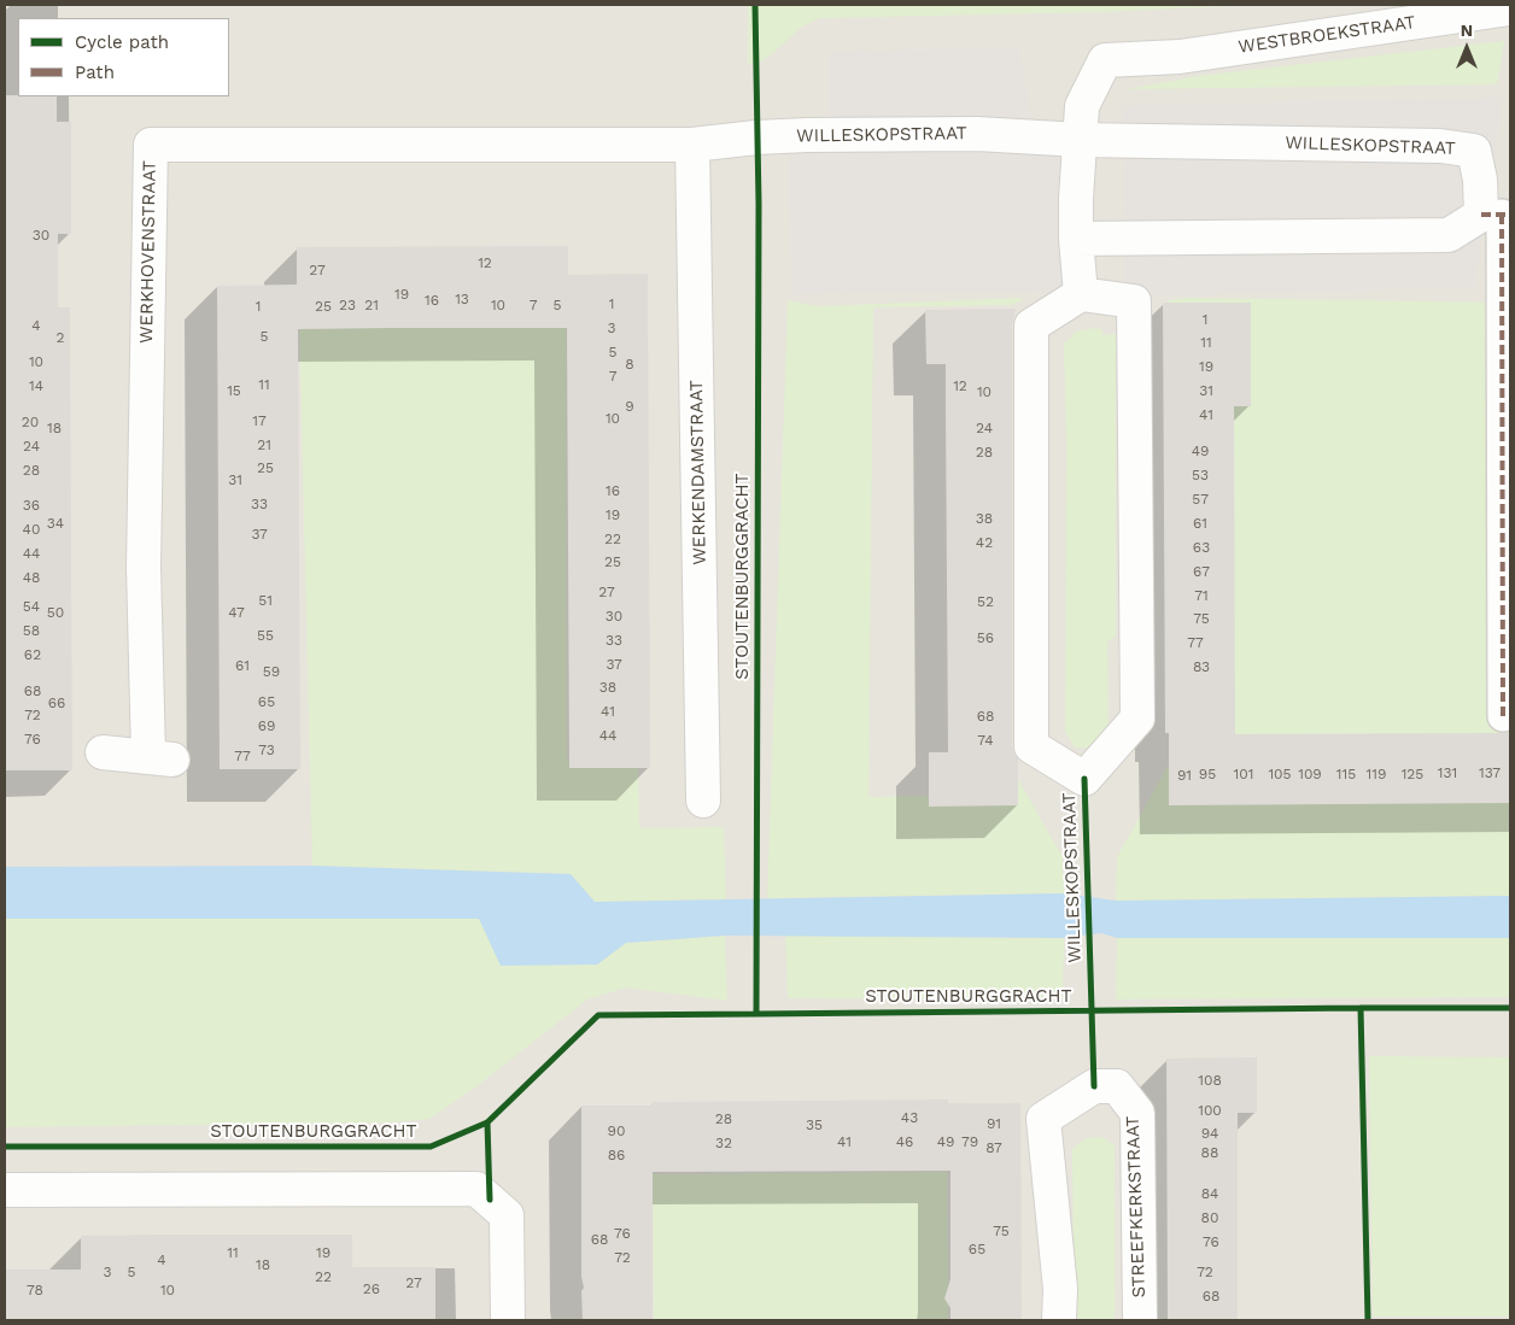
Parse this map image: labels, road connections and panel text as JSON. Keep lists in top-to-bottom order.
{
  "streets": {
    "street": [
      "WESTBROEKSTRAAT",
      "WILLESKOPSTRAAT",
      "WERKHOVENSTRAAT",
      "WERKENDAMSTRAAT",
      "STREEFKERKSTRAAT"
    ],
    "cycle path": ["STOUTENBURGGRACHT"]
  },
  "crossings": [
    ["WESTBROEKSTRAAT", "WILLESKOPSTRAAT"],
    ["WILLESKOPSTRAAT", "WERKHOVENSTRAAT"],
    ["WILLESKOPSTRAAT", "WERKENDAMSTRAAT"],
    ["WERKHOVENSTRAAT", "WERKENDAMSTRAAT"]
  ],
  "house_numbers": [
    "30",
    "12",
    "27",
    "19",
    "13",
    "16",
    "1",
    "23",
    "21",
    "10",
    "7",
    "5",
    "1",
    "25",
    "1",
    "4",
    "3",
    "5",
    "2",
    "11",
    "5",
    "10",
    "8",
    "19",
    "7",
    "11",
    "14",
    "12",
    "15",
    "31",
    "10",
    "9",
    "41",
    "10",
    "17",
    "20",
    "18",
    "24",
    "21",
    "24",
    "49",
    "28",
    "25",
    "28",
    "53",
    "31",
    "16",
    "57",
    "33",
    "36",
    "19",
    "38",
    "34",
    "61",
    "40",
    "37",
    "22",
    "42",
    "63",
    "44",
    "25",
    "67",
    "48",
    "27",
    "71",
    "51",
    "52",
    "54",
    "50",
    "47",
    "30",
    "75",
    "58",
    "55",
    "56",
    "33",
    "77",
    "62",
    "37",
    "61",
    "83",
    "59",
    "38",
    "68",
    "65",
    "66",
    "41",
    "72",
    "68",
    "69",
    "44",
    "76",
    "74",
    "73",
    "77",
    "131",
    "137",
    "95",
    "101",
    "105",
    "109",
    "115",
    "119",
    "125",
    "91",
    "108",
    "100",
    "43",
    "28",
    "91",
    "35",
    "90",
    "94",
    "41",
    "46",
    "49",
    "79",
    "32",
    "87",
    "88",
    "86",
    "84",
    "80",
    "75",
    "76",
    "68",
    "76",
    "65",
    "11",
    "19",
    "72",
    "4",
    "18",
    "3",
    "5",
    "72",
    "22",
    "27",
    "26",
    "78",
    "10",
    "68"
  ],
  "legend": ["Cycle path", "Path"],
  "north": "top"
}
